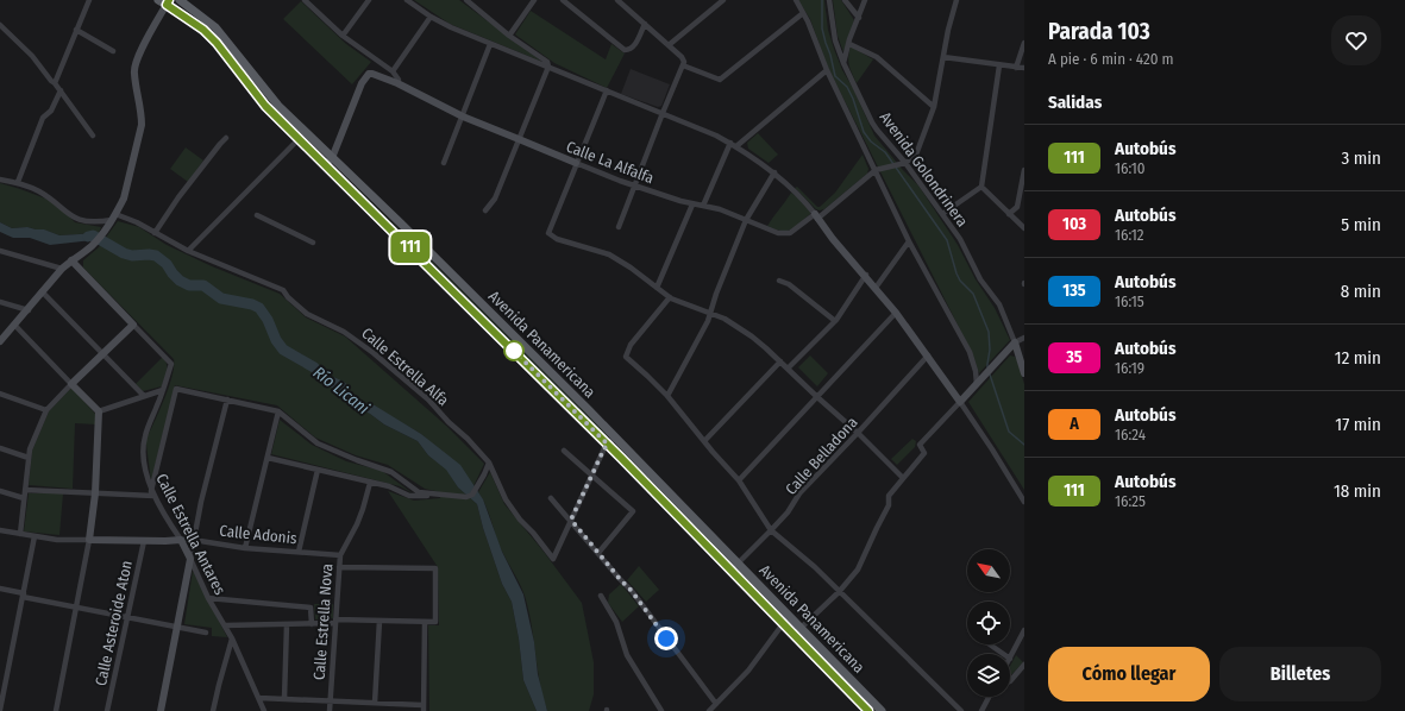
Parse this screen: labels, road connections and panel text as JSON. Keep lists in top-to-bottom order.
{
  "streets": {
    "main road": ["Avenida Panamericana"],
    "street": [
      "Calle La Alfalfa",
      "Avenida Golondrinera",
      "Calle Estrella Alfa",
      "Calle Belladona",
      "Calle Estrella Antares",
      "Calle Adonis",
      "Calle Estrella Nova",
      "Calle Asteroide Aton"
    ]
  },
  "crossings": [
    ["Calle La Alfalfa", "Avenida Panamericana"],
    ["Avenida Panamericana", "Calle Belladona"],
    ["Calle Estrella Antares", "Calle Adonis"],
    ["Calle Adonis", "Calle Estrella Nova"],
    ["Calle Adonis", "Calle Asteroide Aton"]
  ],
  "water": ["Río Licani"],
  "lines": ["bus line 111"],
  "north": "top left",
  "page": {
    "on_map": "111",
    "heading": [
      ["Parada 103", "A pie · 6 min · 420 m"],
      "Salidas"
    ],
    "list": [
      {
        "mark": "111",
        "name": "Autobús",
        "note": "16:10",
        "value": "3 min"
      },
      {
        "mark": "103",
        "name": "Autobús",
        "note": "16:12",
        "value": "5 min"
      },
      {
        "mark": "135",
        "name": "Autobús",
        "note": "16:15",
        "value": "8 min"
      },
      {
        "mark": "35",
        "name": "Autobús",
        "note": "16:19",
        "value": "12 min"
      },
      {
        "mark": "A",
        "name": "Autobús",
        "note": "16:24",
        "value": "17 min"
      },
      {
        "mark": "111",
        "name": "Autobús",
        "note": "16:25",
        "value": "18 min"
      }
    ],
    "buttons": ["Cómo llegar", "Billetes"]
  }
}
